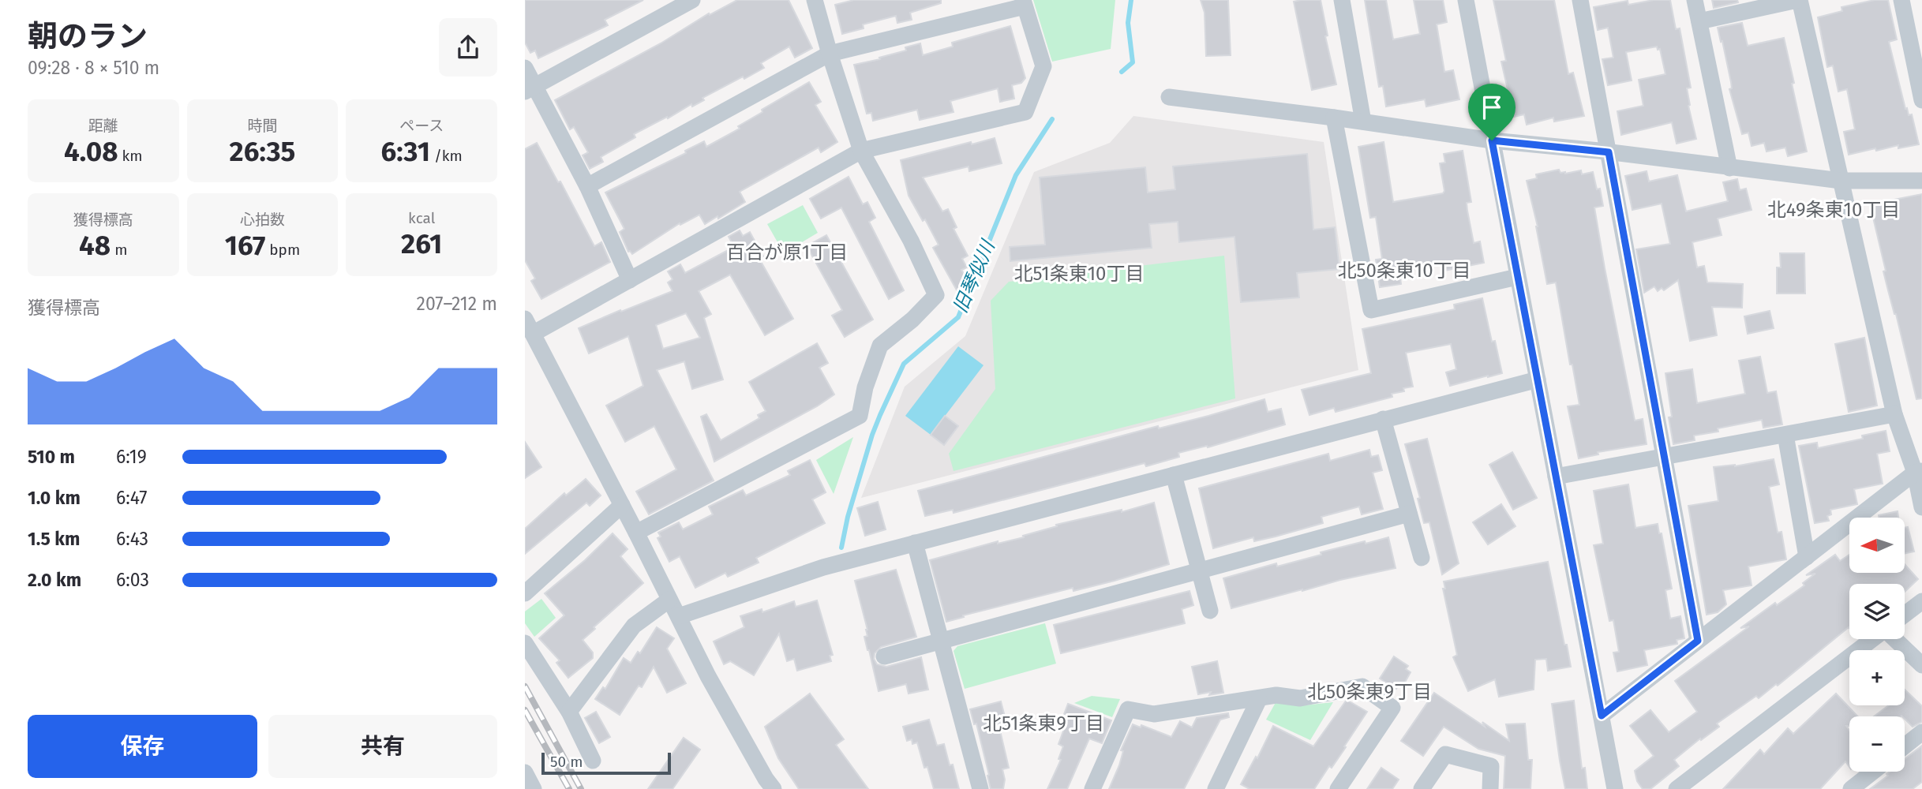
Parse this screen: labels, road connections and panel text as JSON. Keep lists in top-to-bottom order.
{
  "districts": [
    "北49条東10丁目",
    "百合が原1丁目",
    "北50条東10丁目",
    "北51条東10丁目",
    "北50条東9丁目",
    "北51条東9丁目"
  ],
  "water": ["旧琴似川"],
  "scale_bar": "50 m",
  "north": "left",
  "page": {
    "heading": ["朝のラン", "09:28 · 8 × 510 m"],
    "stats": [
      ["距離", "4.08 km"],
      ["時間", "26:35"],
      ["ペース", "6:31 /km"],
      ["獲得標高", "48 m"],
      ["心拍数", "167 bpm"],
      ["kcal", "261"]
    ],
    "chart": ["獲得標高", "207–212 m"],
    "list": [
      {
        "name": "510 m",
        "note": "6:19"
      },
      {
        "name": "1.0 km",
        "note": "6:47"
      },
      {
        "name": "1.5 km",
        "note": "6:43"
      },
      {
        "name": "2.0 km",
        "note": "6:03"
      }
    ],
    "map_buttons": ["+", "−"],
    "buttons": ["保存", "共有"],
    "scale": "50 m"
  }
}
